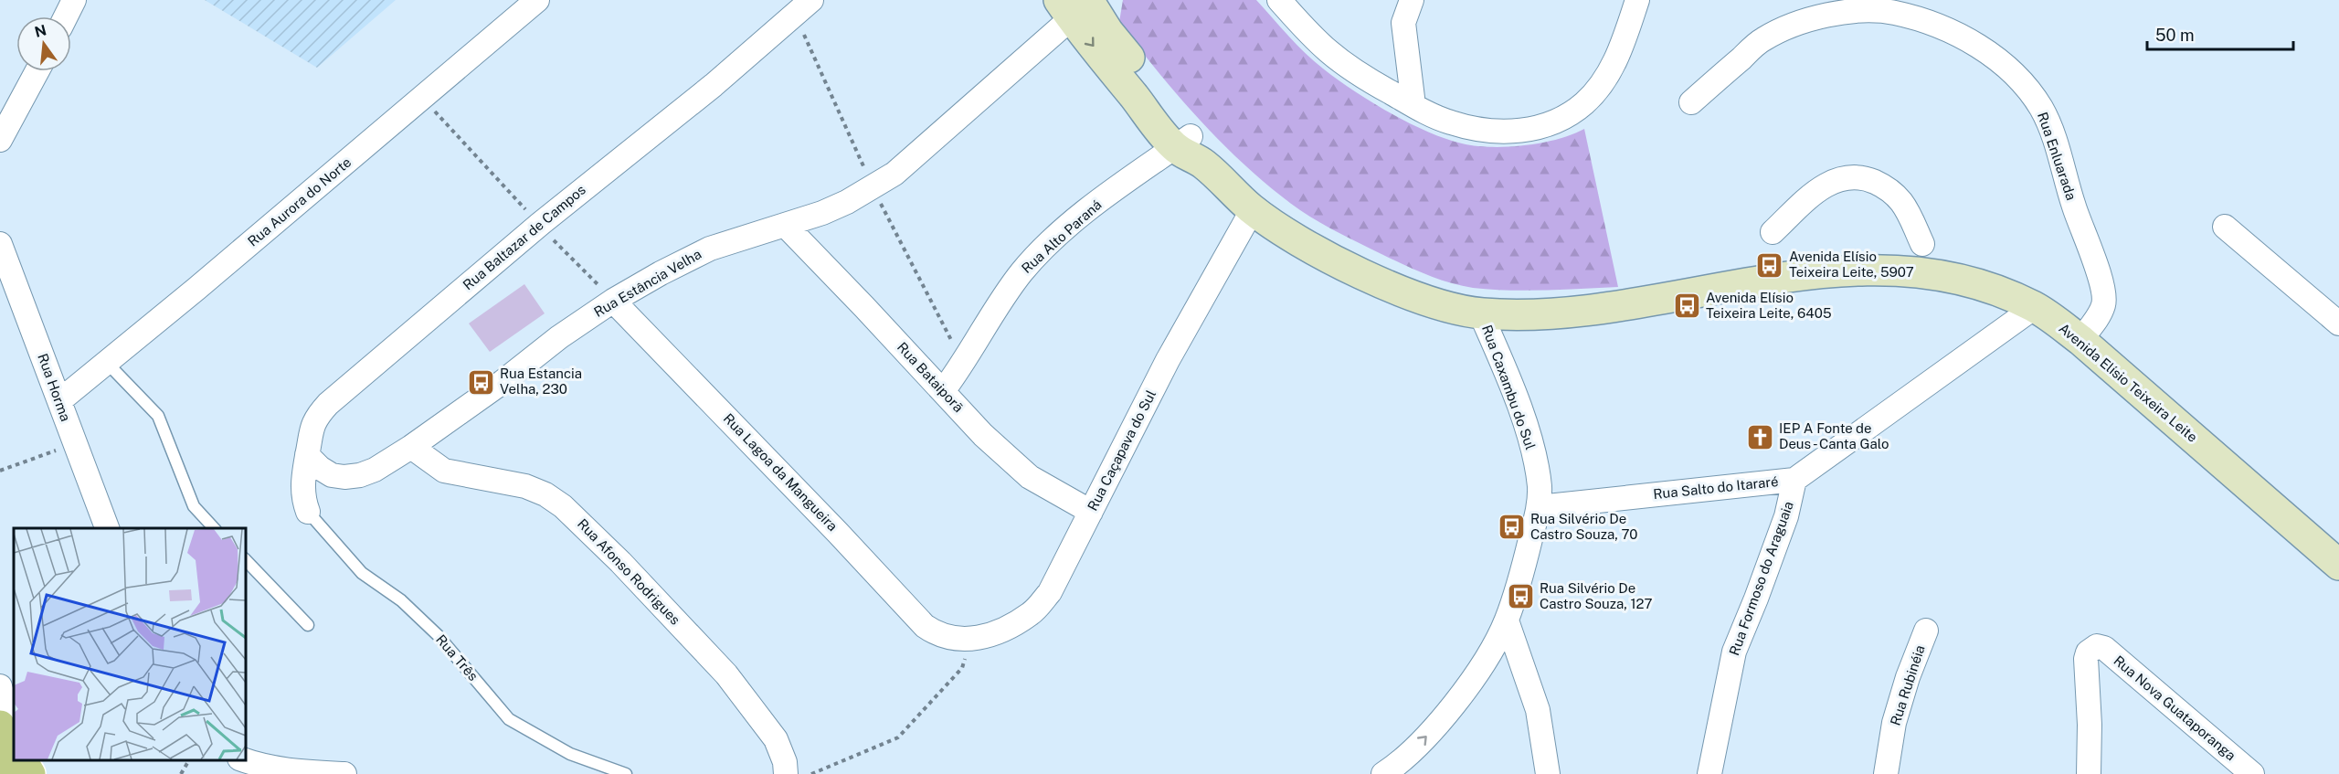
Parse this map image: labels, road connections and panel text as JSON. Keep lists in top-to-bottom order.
{
  "streets": {
    "main road": ["Avenida Elísio Teixeira Leite"],
    "street": [
      "Rua Enluarada",
      "Rua Aurora do Norte",
      "Rua Alto Paraná",
      "Rua Baltazar de Campos",
      "Rua Estância Velha",
      "Rua Bataiporã",
      "Rua Horma",
      "Rua Caxambu do Sul",
      "Rua Caçapava do Sul",
      "Rua Lagoa da Mangueira",
      "Rua Salto do Itararé",
      "Rua Afonso Rodrigues",
      "Rua Formoso do Araguaia",
      "Rua Rubinéia",
      "Rua Nova Guataporanga"
    ],
    "lane": ["Rua Três"]
  },
  "crossings": [
    ["Rua Enluarada", "Avenida Elísio Teixeira Leite"],
    ["Rua Aurora do Norte", "Rua Horma"],
    ["Rua Alto Paraná", "Rua Bataiporã"],
    ["Rua Alto Paraná", "Avenida Elísio Teixeira Leite"],
    ["Rua Baltazar de Campos", "Rua Estância Velha"],
    ["Rua Baltazar de Campos", "Rua Três"],
    ["Rua Estância Velha", "Rua Bataiporã"],
    ["Rua Estância Velha", "Avenida Elísio Teixeira Leite"],
    ["Rua Estância Velha", "Rua Lagoa da Mangueira"],
    ["Rua Estância Velha", "Rua Afonso Rodrigues"],
    ["Rua Bataiporã", "Rua Caçapava do Sul"],
    ["Avenida Elísio Teixeira Leite", "Rua Caxambu do Sul"],
    ["Avenida Elísio Teixeira Leite", "Rua Caçapava do Sul"],
    ["Avenida Elísio Teixeira Leite", "Rua Salto do Itararé"],
    ["Rua Caxambu do Sul", "Rua Salto do Itararé"],
    ["Rua Caçapava do Sul", "Rua Lagoa da Mangueira"],
    ["Rua Salto do Itararé", "Rua Formoso do Araguaia"]
  ],
  "one_way": ["Rua Caxambu do Sul"],
  "places": {
    "bus stop": [
      "Avenida Elísio Teixeira Leite, 5907",
      "Avenida Elísio Teixeira Leite, 6405",
      "Rua Estancia Velha, 230",
      "Rua Silvério De Castro Souza, 70",
      "Rua Silvério De Castro Souza, 127"
    ],
    "church": ["IEP A Fonte de Deus - Canta Galo"]
  },
  "scale_bar": "50 m",
  "north": "top"
}
